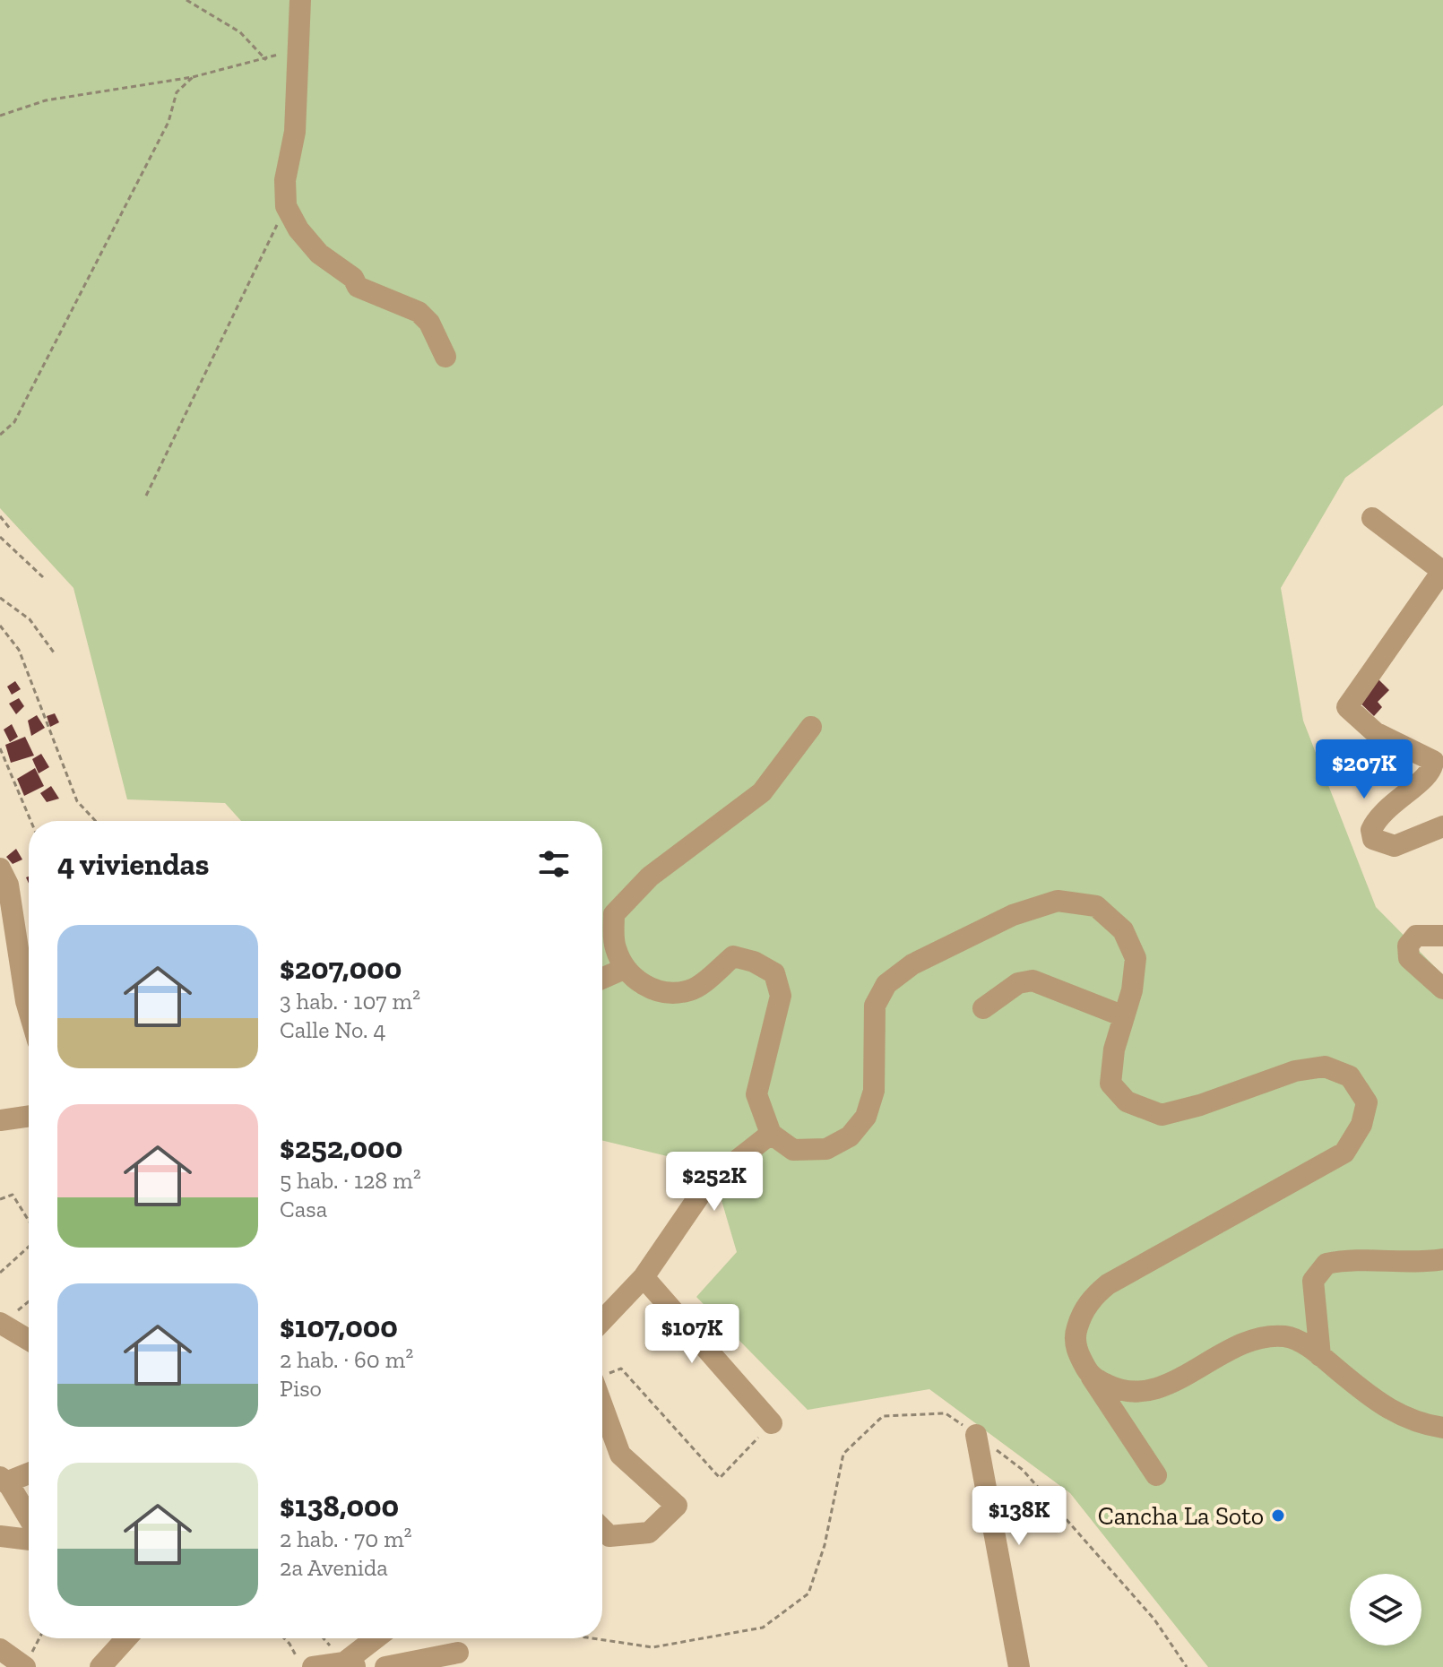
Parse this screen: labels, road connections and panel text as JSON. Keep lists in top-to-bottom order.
{
  "places": ["Cancha La Soto"],
  "page": {
    "price": [
      "$207K",
      "$252K",
      "$107K",
      "$138K"
    ],
    "heading": "4 viviendas",
    "list": [
      {
        "name": "$207,000",
        "note": "3 hab. · 107 m² · Calle No. 4"
      },
      {
        "name": "$252,000",
        "note": "5 hab. · 128 m² · Casa"
      },
      {
        "name": "$107,000",
        "note": "2 hab. · 60 m² · Piso"
      },
      {
        "name": "$138,000",
        "note": "2 hab. · 70 m² · 2a Avenida"
      }
    ]
  }
}
